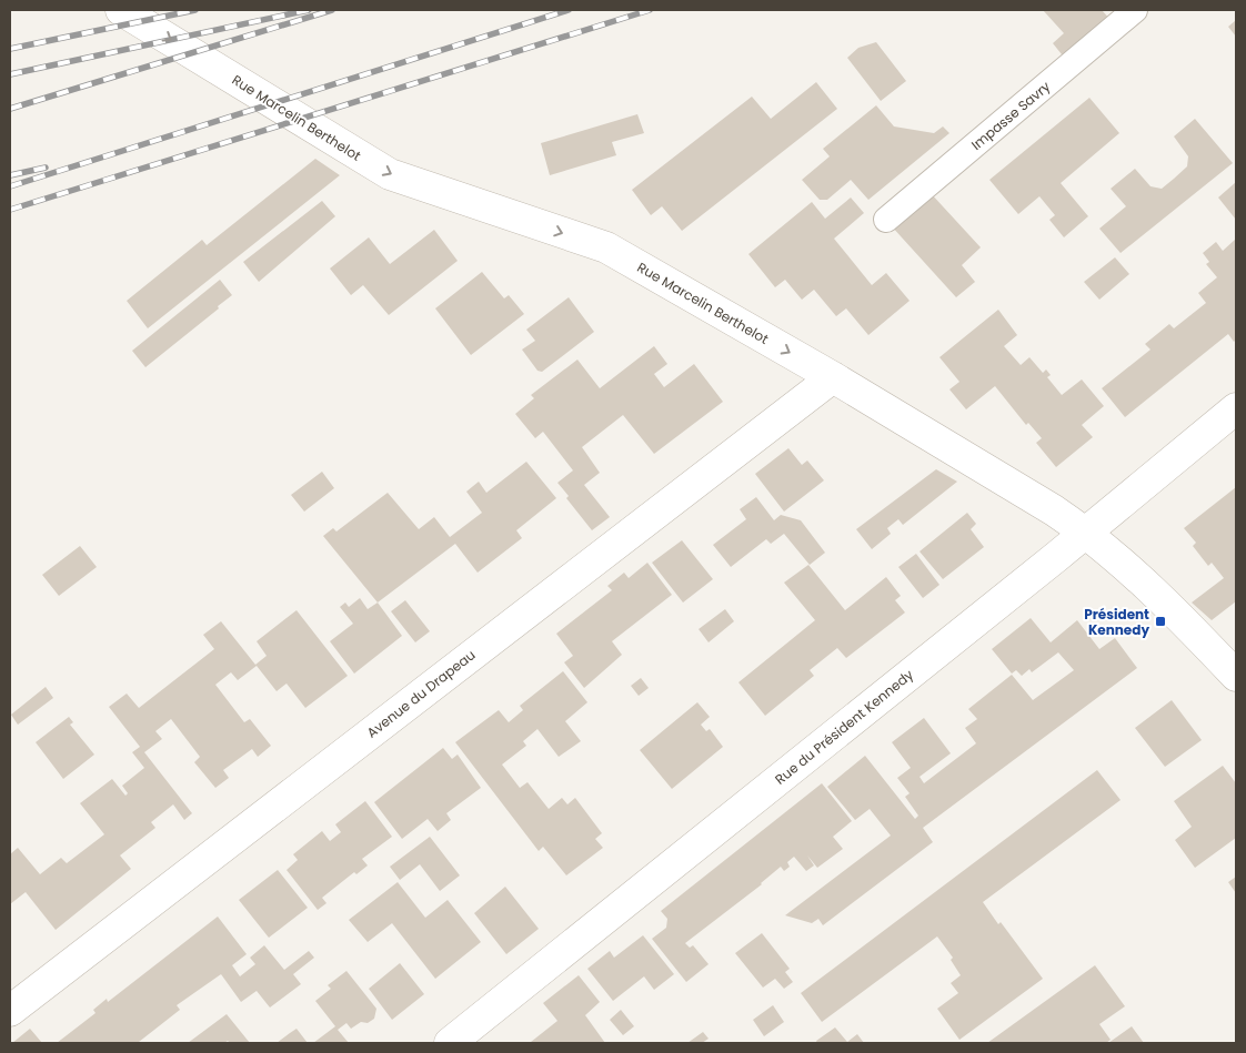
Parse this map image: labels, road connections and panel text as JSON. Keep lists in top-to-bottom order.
{
  "streets": {
    "street": ["Rue Marcelin Berthelot", "Avenue du Drapeau", "Rue du Président Kennedy"],
    "lane": ["Impasse Savry"]
  },
  "crossings": [
    ["Rue Marcelin Berthelot", "Avenue du Drapeau"],
    ["Rue Marcelin Berthelot", "Rue du Président Kennedy"]
  ],
  "one_way": ["Rue Marcelin Berthelot"],
  "places": {
    "transit": ["Président Kennedy"]
  }
}
